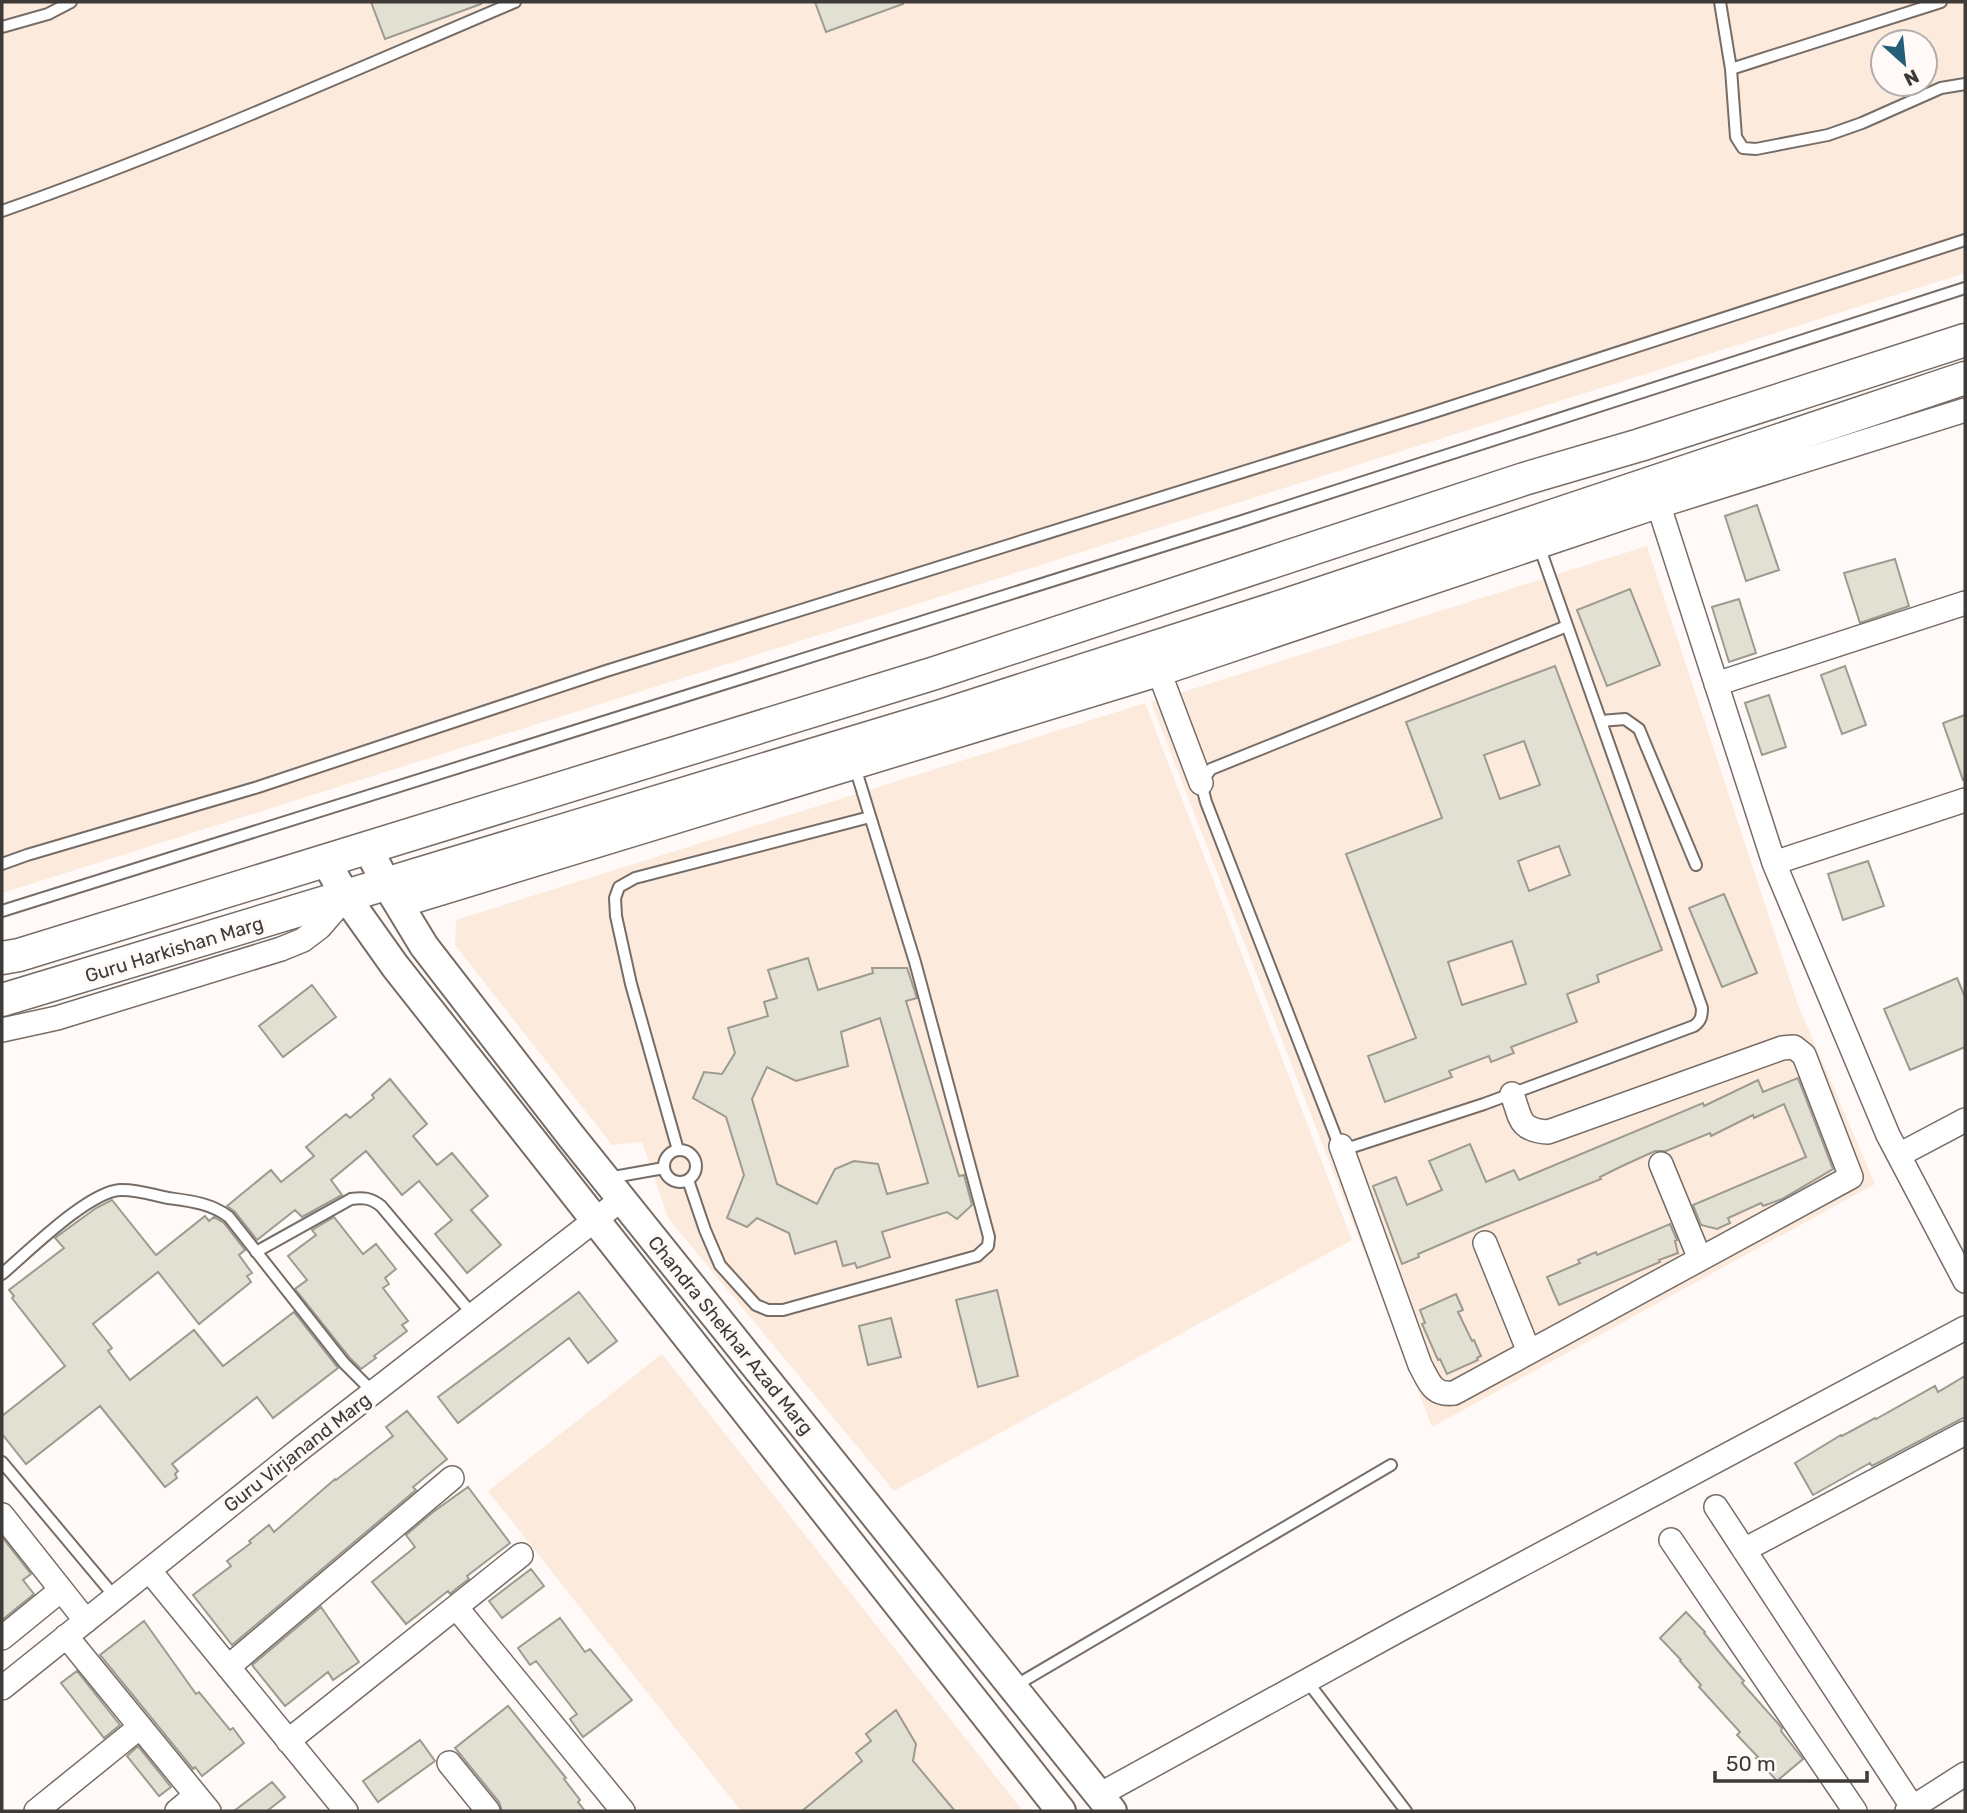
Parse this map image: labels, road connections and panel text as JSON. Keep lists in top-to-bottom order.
{
  "streets": {
    "main road": ["Guru Harkishan Marg"],
    "street": ["Chandra Shekhar Azad Marg", "Guru Virjanand Marg"]
  },
  "crossings": [
    ["Guru Harkishan Marg", "Chandra Shekhar Azad Marg"],
    ["Chandra Shekhar Azad Marg", "Guru Virjanand Marg"]
  ],
  "scale_bar": "50 m",
  "north": "bottom right"
}
